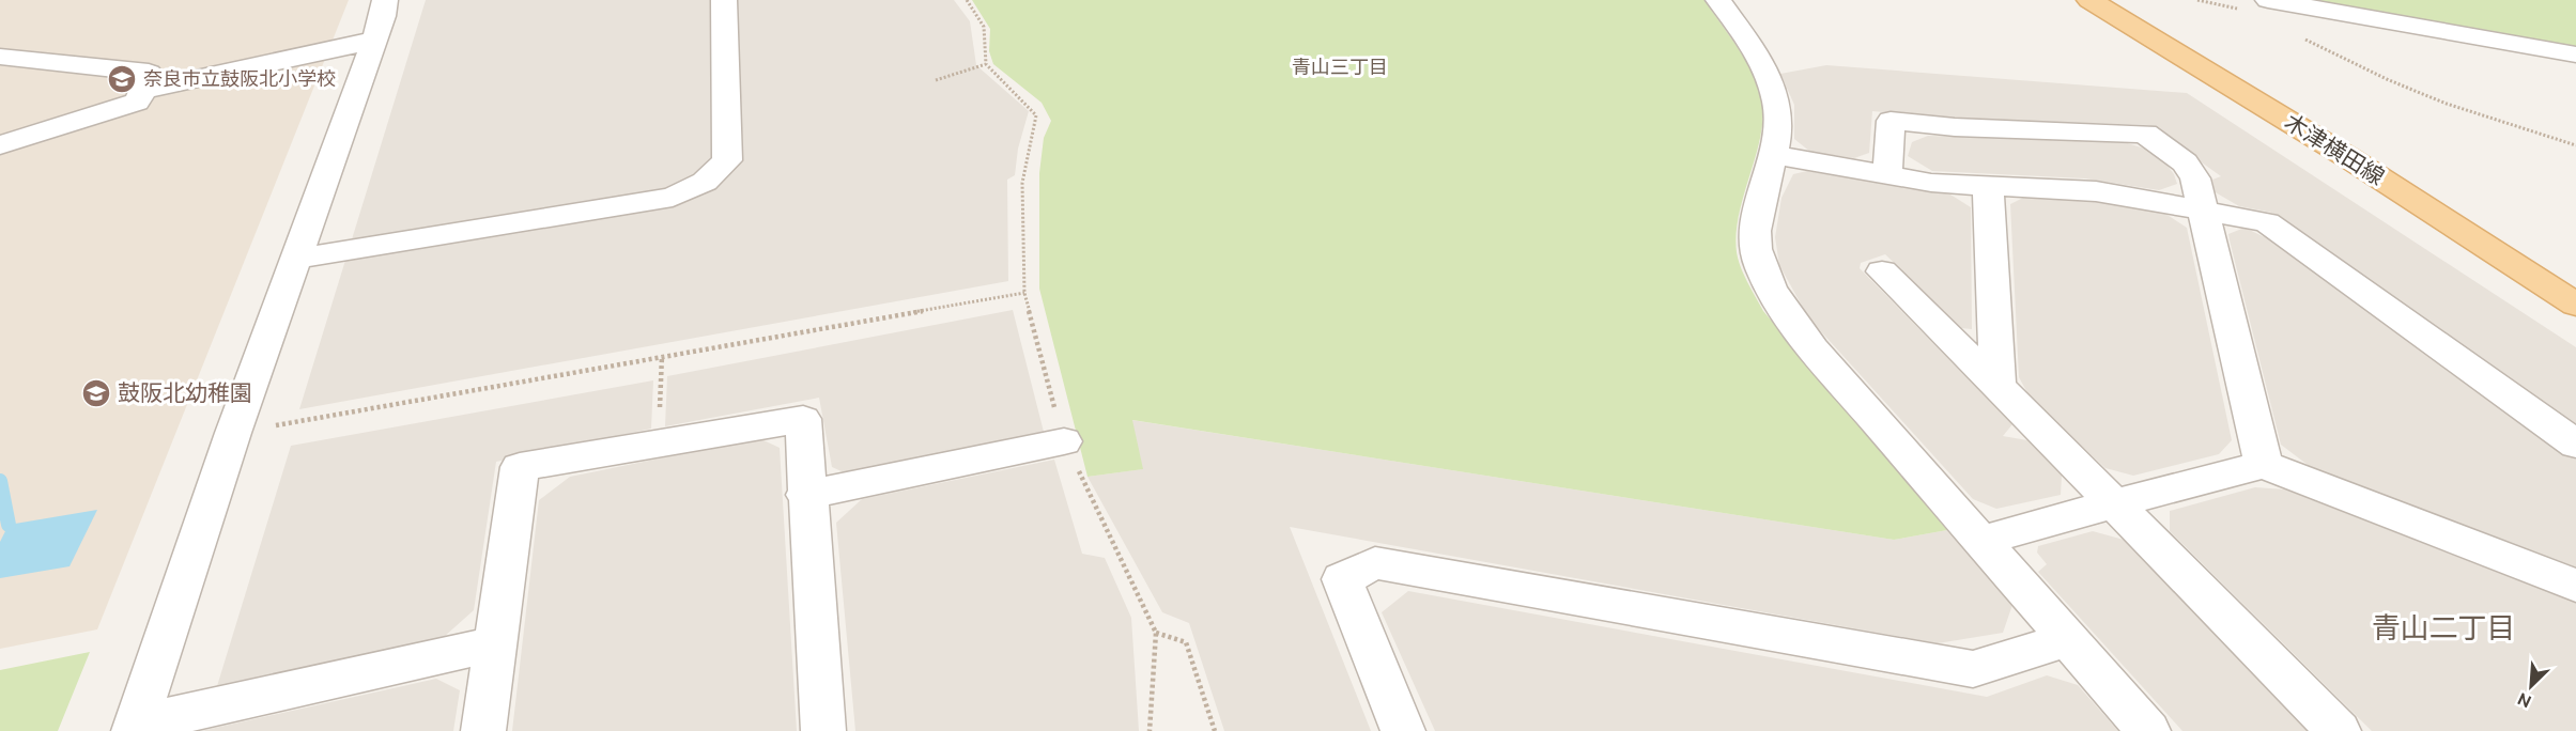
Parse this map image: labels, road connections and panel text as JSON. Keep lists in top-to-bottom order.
{
  "streets": {
    "main road": ["木津横田線"]
  },
  "districts": ["青山三丁目", "青山二丁目"],
  "places": {
    "school or university": ["奈良市立鼓阪北小学校", "鼓阪北幼稚園"]
  },
  "north": "bottom left"
}
